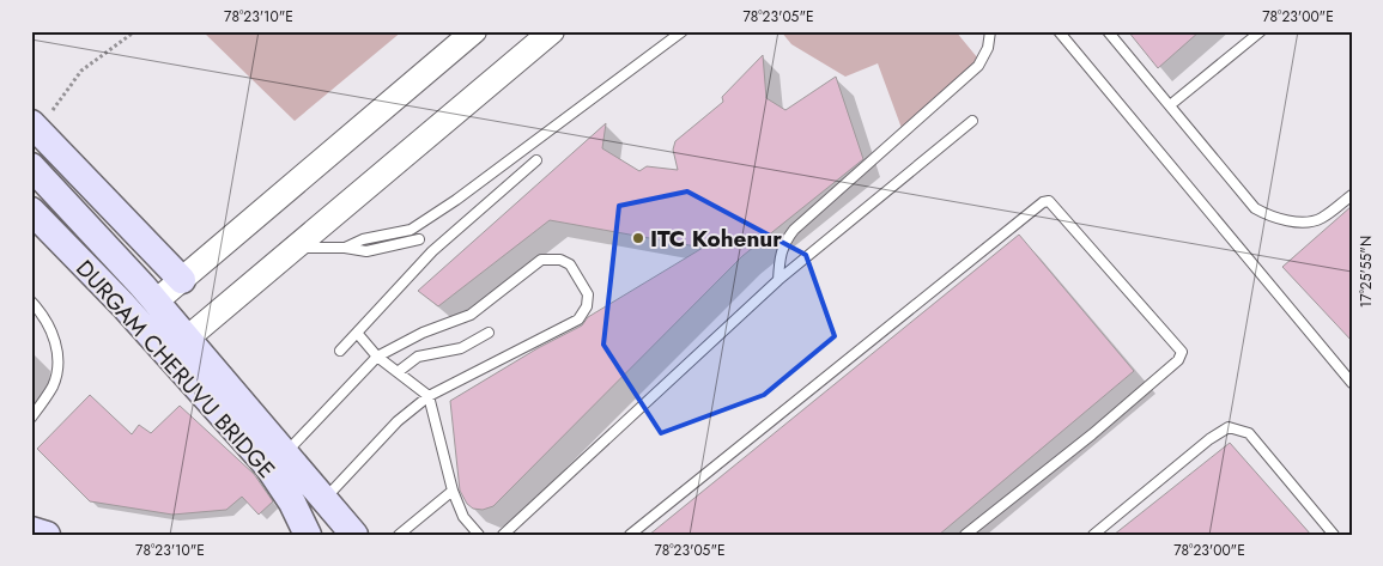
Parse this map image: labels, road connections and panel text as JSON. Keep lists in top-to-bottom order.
{
  "streets": {
    "main road": ["DURGAM CHERUVU BRIDGE"]
  },
  "places": ["ITC Kohenur"],
  "coordinates": [
    "78°23'10\"E",
    "78°23'05\"E",
    "78°23'00\"E",
    "17°25'55\"N"
  ]
}
